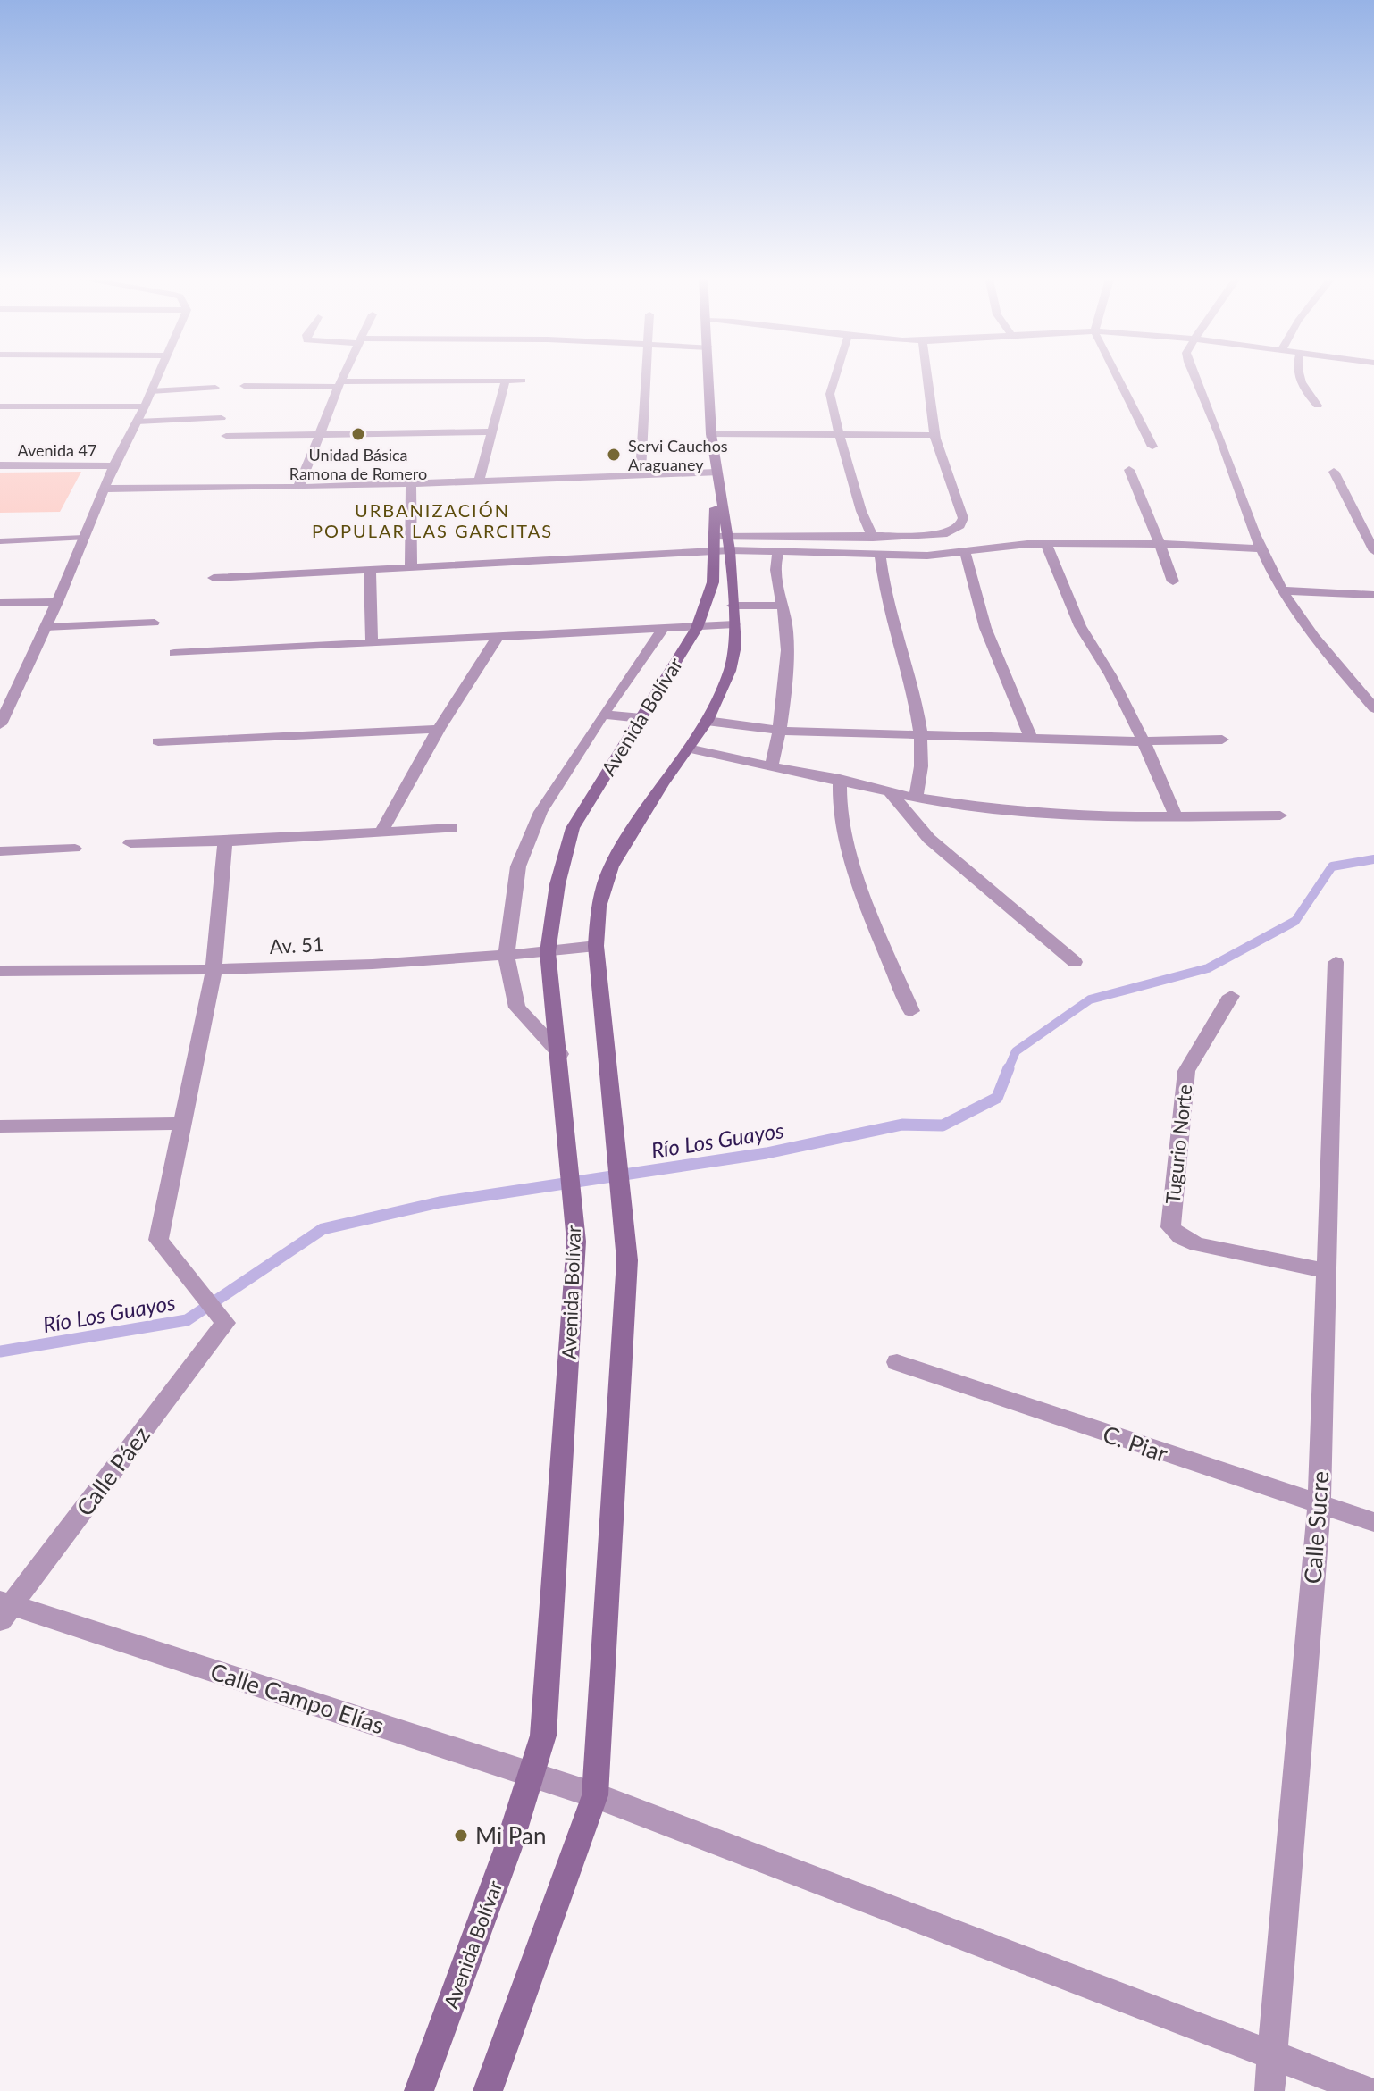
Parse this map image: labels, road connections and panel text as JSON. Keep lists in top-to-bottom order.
{
  "streets": {
    "main road": ["Avenida Bolívar"],
    "street": [
      "Avenida 47",
      "Av. 51",
      "Tugurio Norte",
      "C. Piar",
      "Calle Páez",
      "Calle Sucre",
      "Calle Campo Elías"
    ]
  },
  "crossings": [
    ["Avenida Bolívar", "Av. 51"],
    ["Avenida Bolívar", "Calle Campo Elías"],
    ["Tugurio Norte", "Calle Sucre"],
    ["C. Piar", "Calle Sucre"],
    ["Calle Páez", "Calle Campo Elías"],
    ["Calle Sucre", "Calle Campo Elías"]
  ],
  "districts": ["URBANIZACIÓN POPULAR LAS GARCITAS"],
  "water": ["Río Los Guayos"],
  "places": ["Unidad Básica Ramona de Romero", "Servi Cauchos Araguaney", "Mi Pan"]
}
